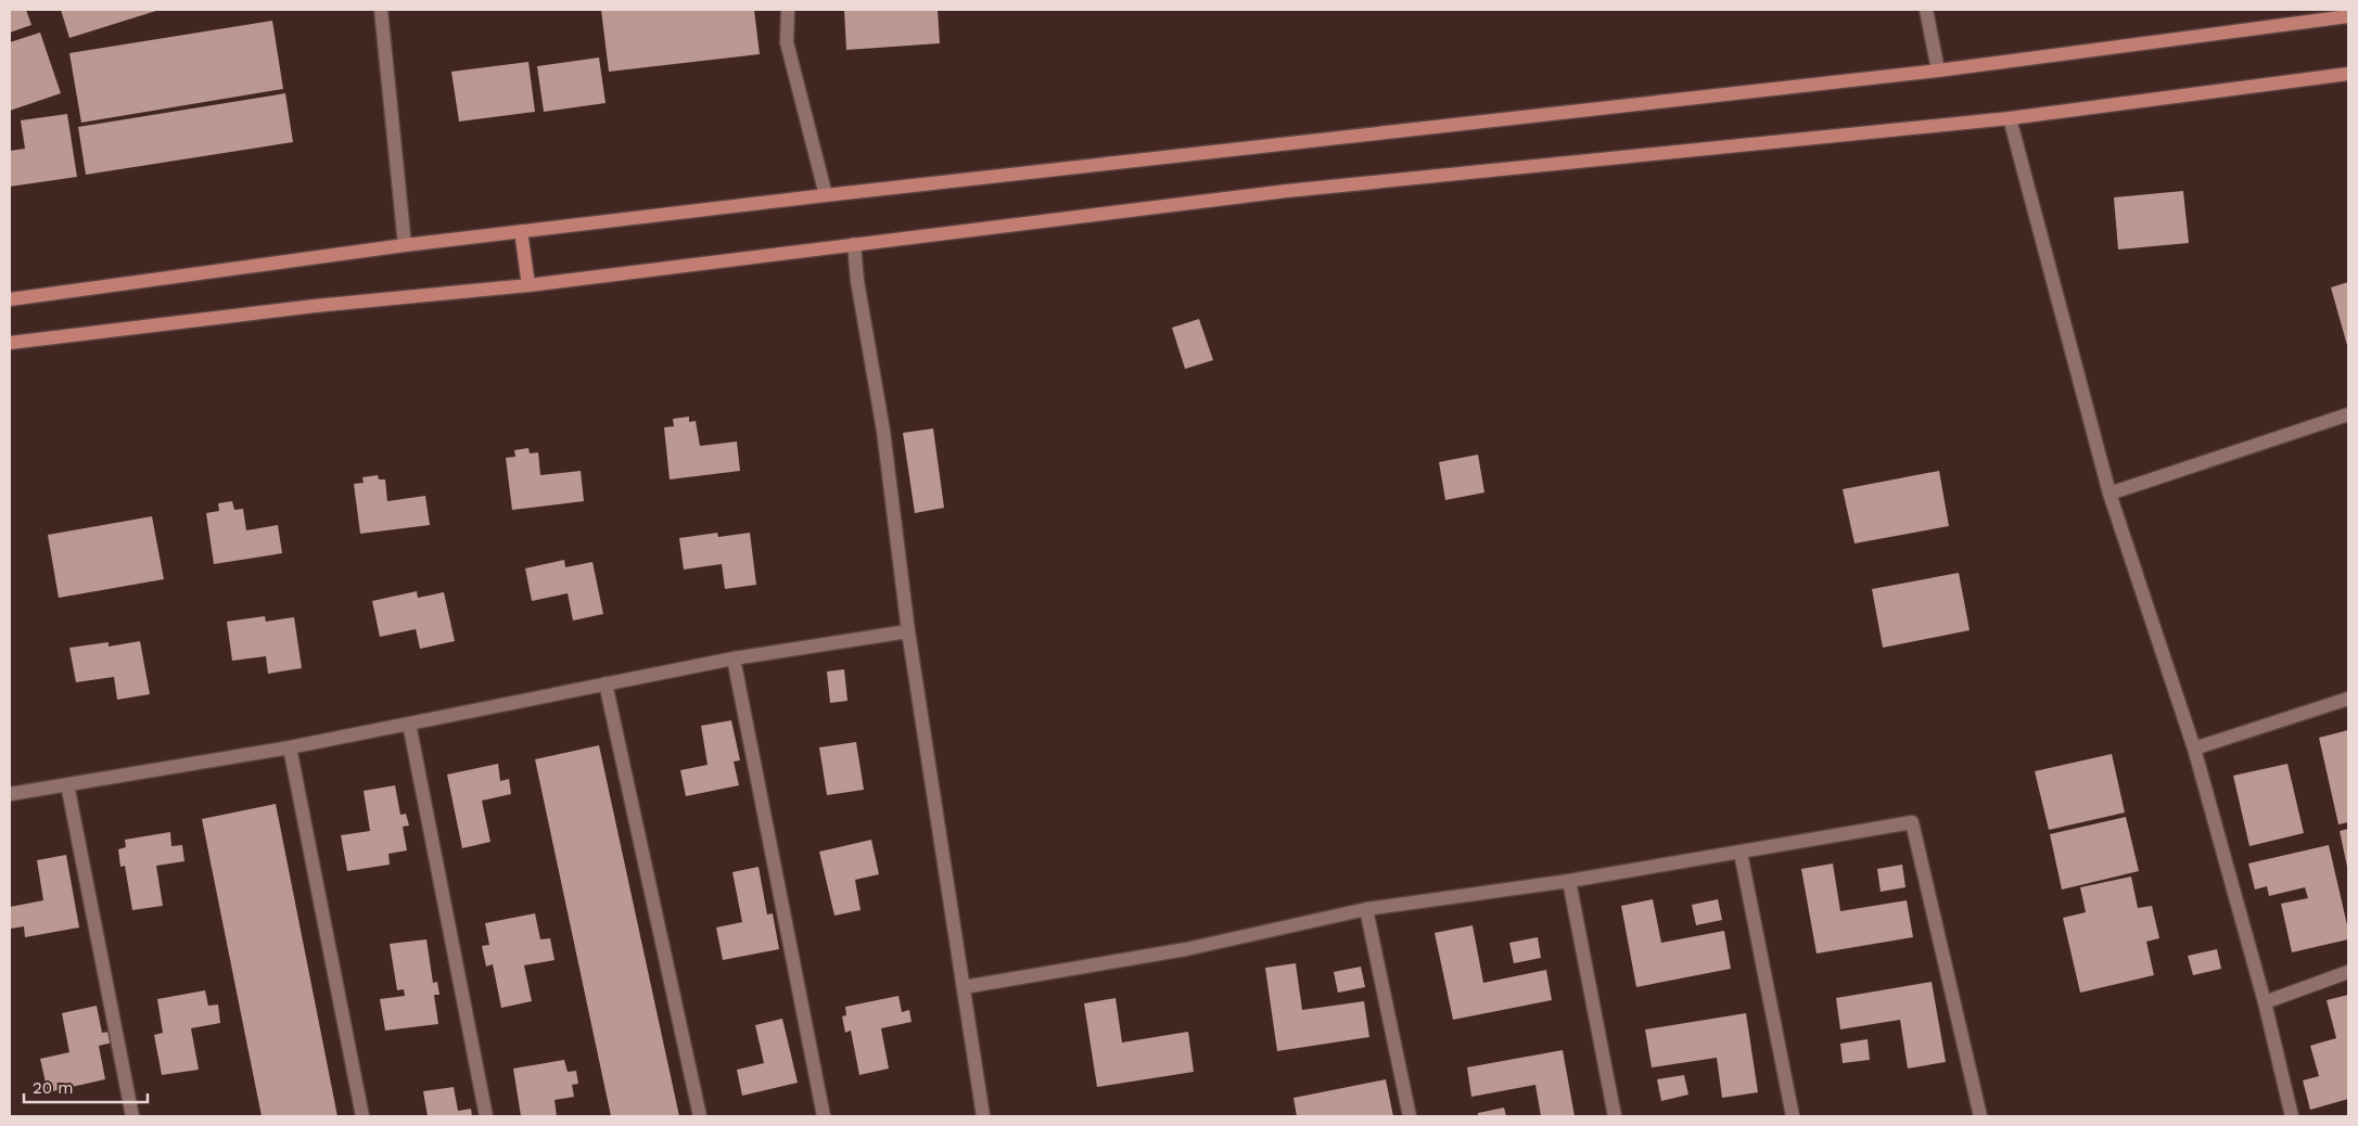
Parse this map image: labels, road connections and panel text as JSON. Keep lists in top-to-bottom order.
{
  "scale_bar": "20 m"
}
